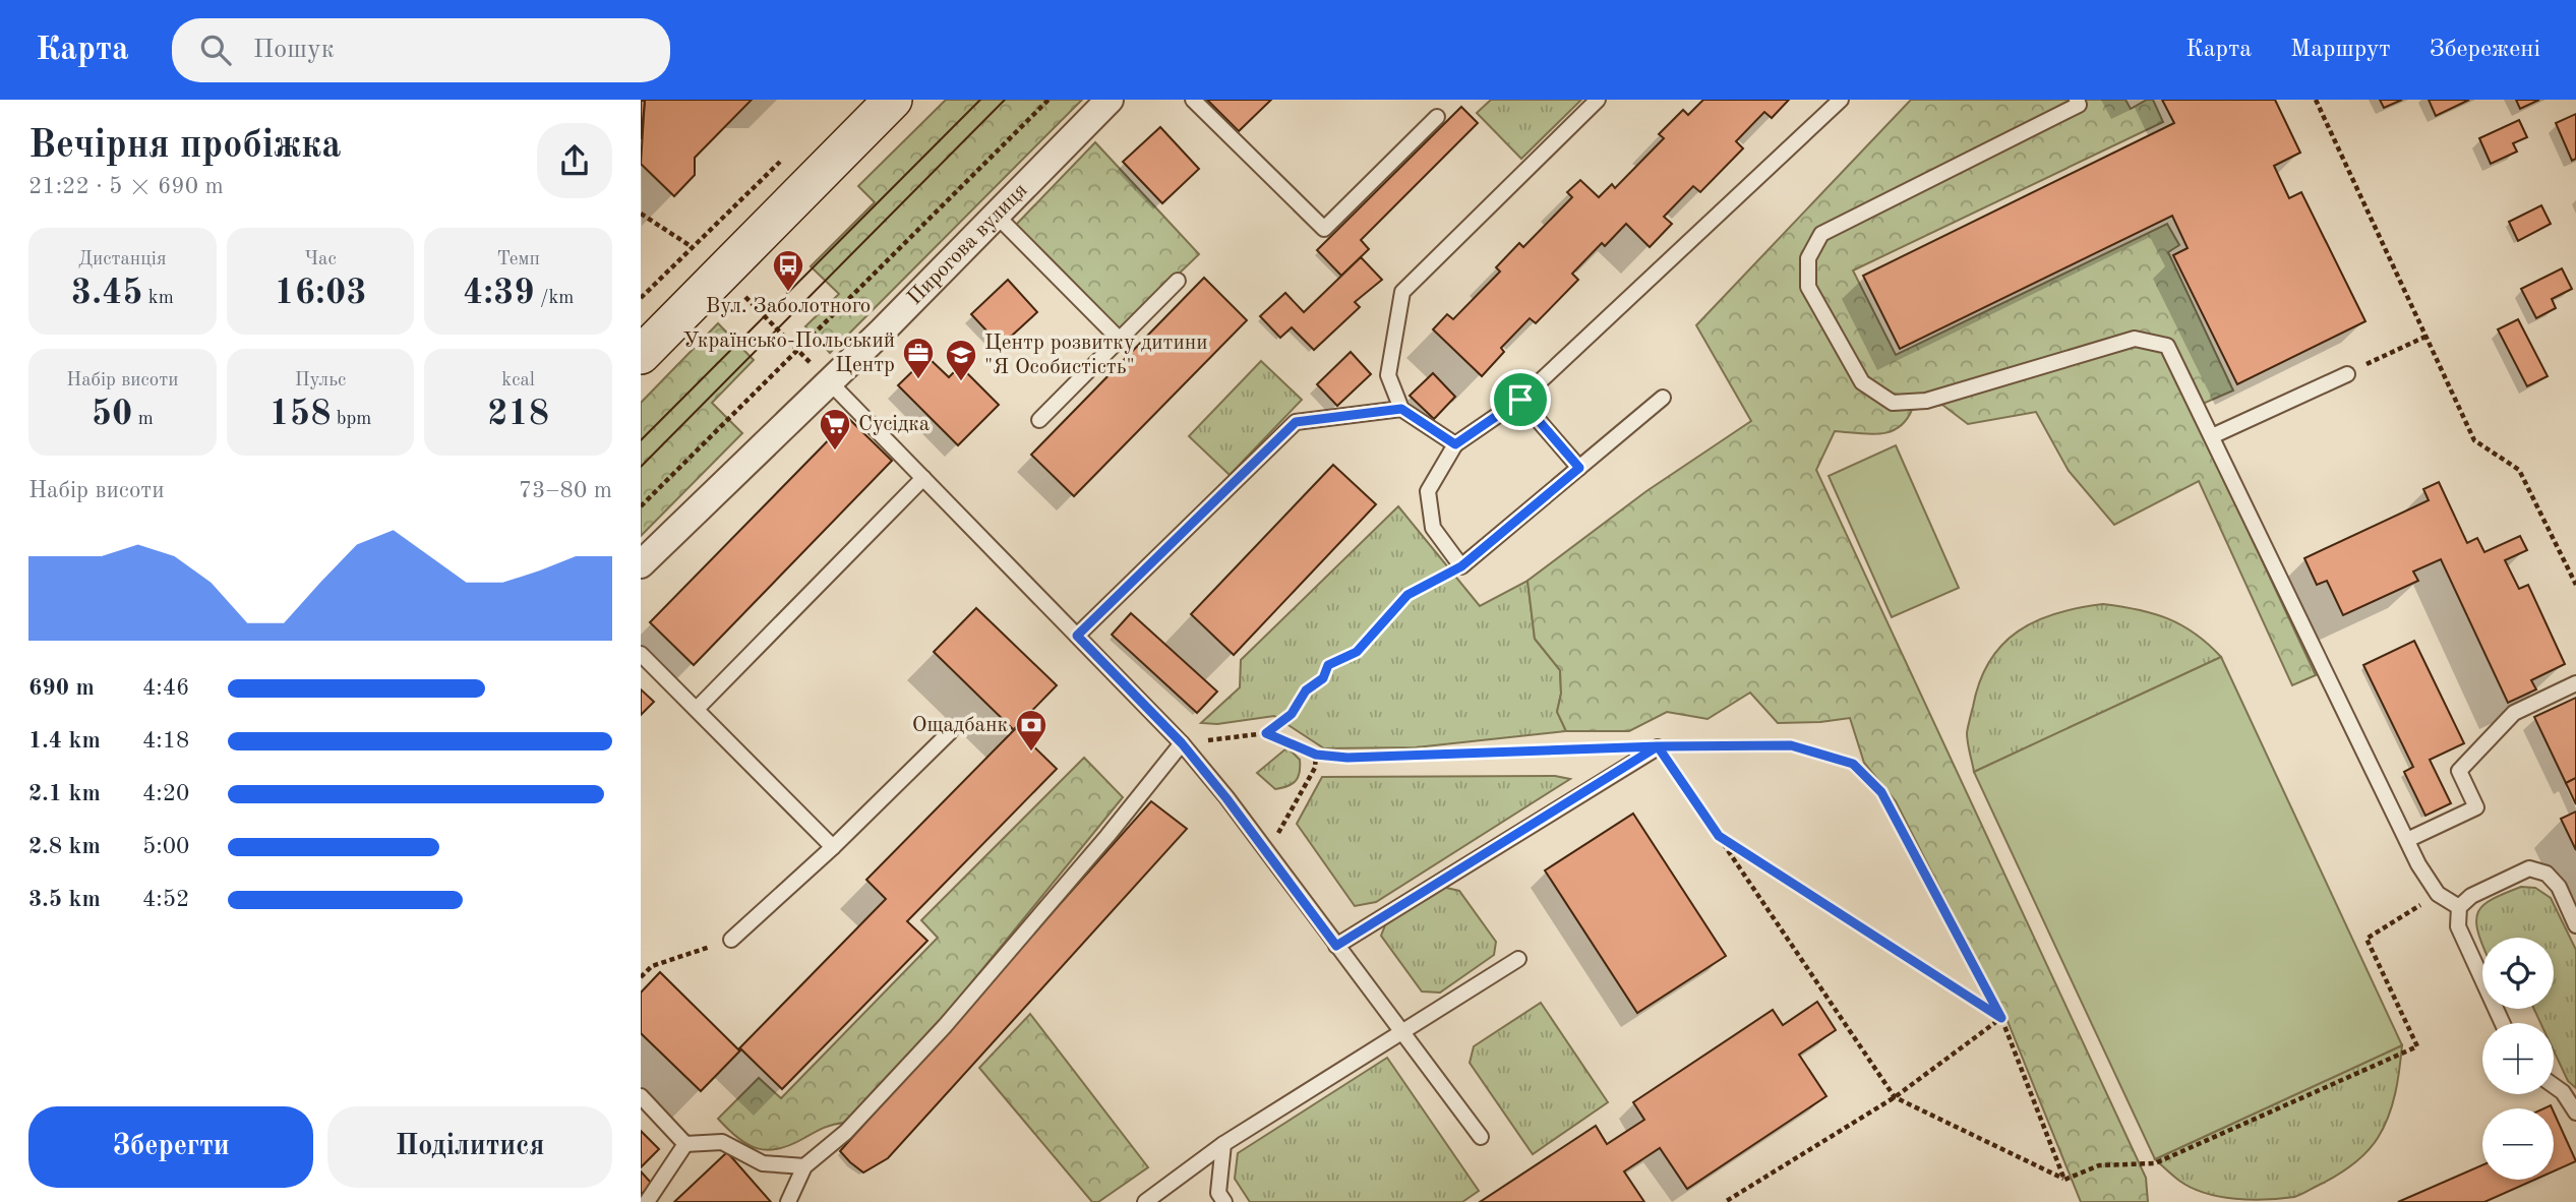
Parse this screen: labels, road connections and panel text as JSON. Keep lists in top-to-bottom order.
{
  "streets": {
    "street": ["Пирогова вулиця"]
  },
  "places": {
    "bus stop": ["Вул. Заболотного"],
    "office": ["Українсько-Польський Центр"],
    "school or university": ["Центр розвитку дитини \"Я Особистість\""],
    "supermarket": ["Сусідка"],
    "bank": ["Ощадбанк"]
  },
  "page": {
    "header": "Карта",
    "search": "Пошук",
    "nav": ["Карта", "Маршрут", "Збережені"],
    "heading": ["Вечірня пробіжка", "21:22 · 5 × 690 m"],
    "stats": [
      ["Дистанція", "3.45 km"],
      ["Час", "16:03"],
      ["Темп", "4:39 /km"],
      ["Набір висоти", "50 m"],
      ["Пульс", "158 bpm"],
      ["kcal", "218"]
    ],
    "chart": ["Набір висоти", "73–80 m"],
    "list": [
      {
        "name": "690 m",
        "note": "4:46"
      },
      {
        "name": "1.4 km",
        "note": "4:18"
      },
      {
        "name": "2.1 km",
        "note": "4:20"
      },
      {
        "name": "2.8 km",
        "note": "5:00"
      },
      {
        "name": "3.5 km",
        "note": "4:52"
      }
    ],
    "map_buttons": ["+", "−"],
    "buttons": ["Зберегти", "Поділитися"]
  }
}
